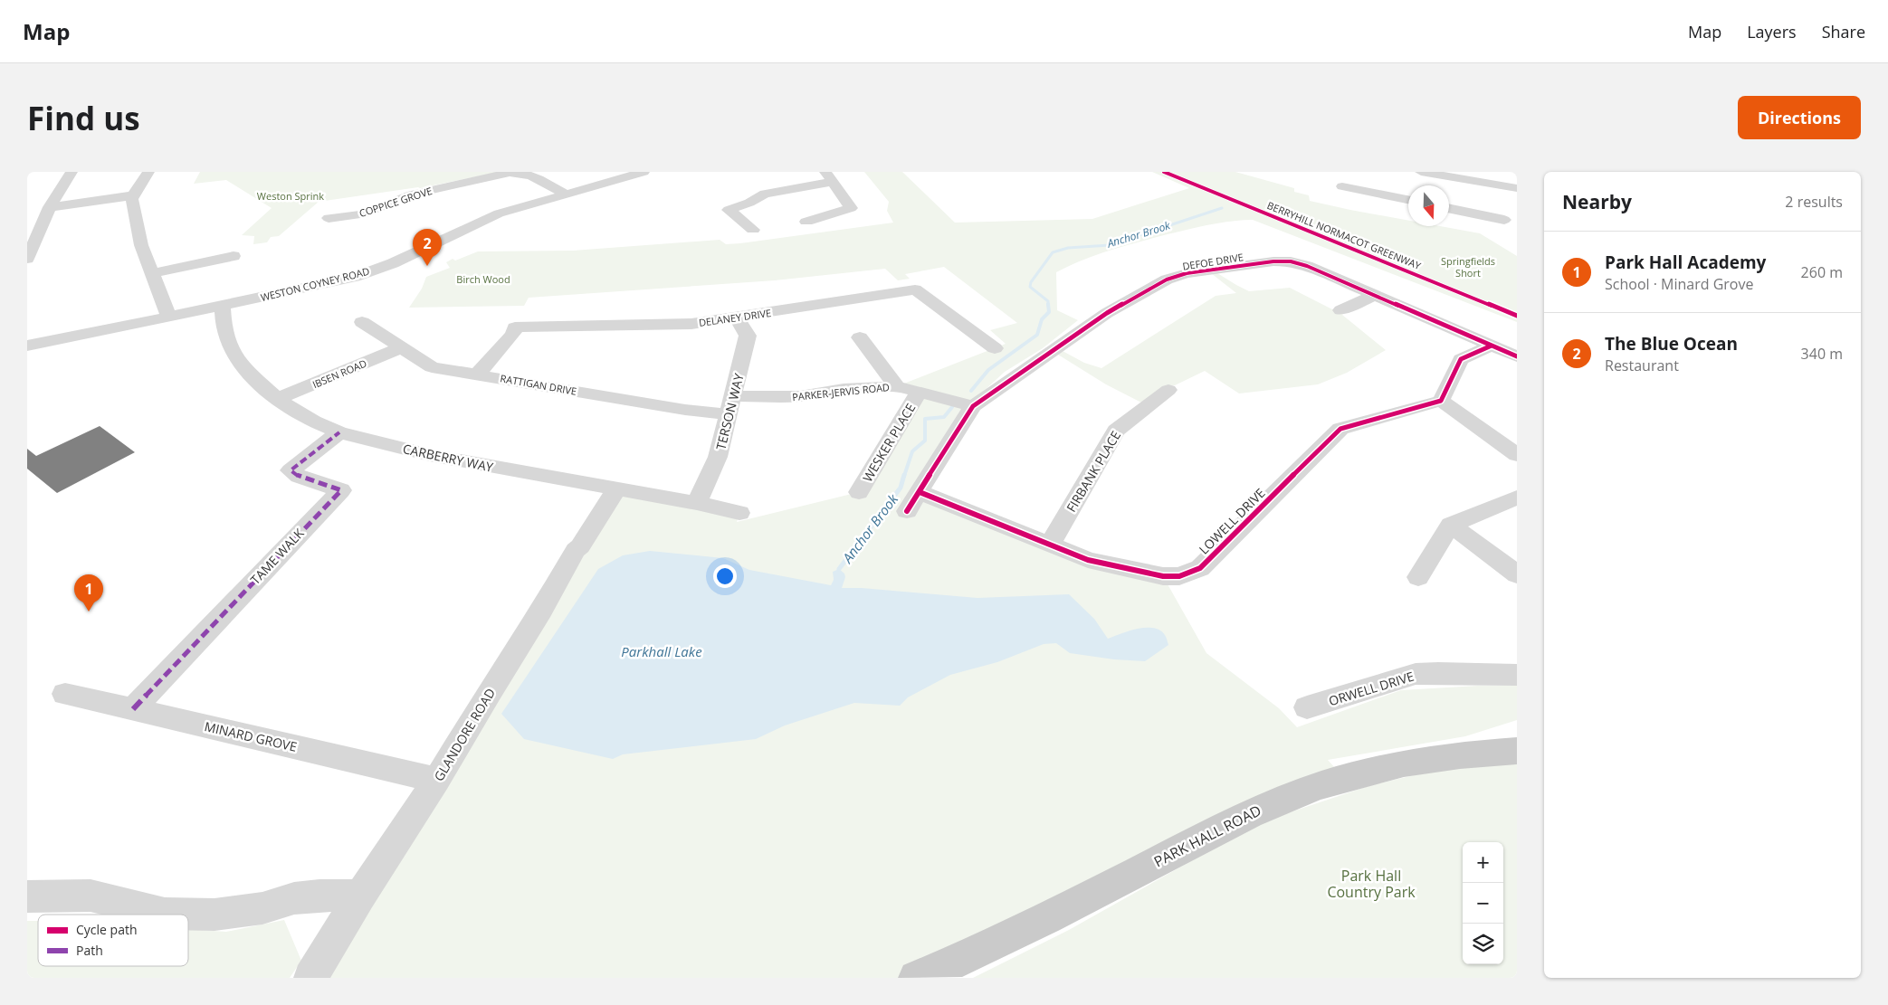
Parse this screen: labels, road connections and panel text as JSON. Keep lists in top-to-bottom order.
{
  "streets": {
    "main road": ["PARK HALL ROAD"],
    "street": [
      "COPPICE GROVE",
      "DEFOE DRIVE",
      "WESTON COYNEY ROAD",
      "DELANEY DRIVE",
      "IBSEN ROAD",
      "RATTIGAN DRIVE",
      "PARKER-JERVIS ROAD",
      "TERSON WAY",
      "WESKER PLACE",
      "CARBERRY WAY",
      "FIRBANK PLACE",
      "LOWELL DRIVE",
      "TAME WALK",
      "ORWELL DRIVE",
      "GLANDORE ROAD",
      "MINARD GROVE"
    ],
    "cycle path": ["BERRYHILL NORMACOT GREENWAY"]
  },
  "crossings": [
    ["COPPICE GROVE", "WESTON COYNEY ROAD"],
    ["DEFOE DRIVE", "PARKER-JERVIS ROAD"],
    ["DEFOE DRIVE", "LOWELL DRIVE"],
    ["WESTON COYNEY ROAD", "CARBERRY WAY"],
    ["DELANEY DRIVE", "RATTIGAN DRIVE"],
    ["DELANEY DRIVE", "TERSON WAY"],
    ["IBSEN ROAD", "RATTIGAN DRIVE"],
    ["IBSEN ROAD", "CARBERRY WAY"],
    ["RATTIGAN DRIVE", "PARKER-JERVIS ROAD"],
    ["RATTIGAN DRIVE", "TERSON WAY"],
    ["PARKER-JERVIS ROAD", "TERSON WAY"],
    ["PARKER-JERVIS ROAD", "WESKER PLACE"],
    ["TERSON WAY", "CARBERRY WAY"],
    ["CARBERRY WAY", "TAME WALK"],
    ["CARBERRY WAY", "GLANDORE ROAD"],
    ["FIRBANK PLACE", "LOWELL DRIVE"],
    ["TAME WALK", "MINARD GROVE"],
    ["GLANDORE ROAD", "MINARD GROVE"]
  ],
  "water": ["Anchor Brook", "Parkhall Lake"],
  "parks": [
    "Weston Sprink",
    "Springfields Short",
    "Birch Wood",
    "Park Hall Country Park"
  ],
  "legend": ["Cycle path", "Path"],
  "north": "bottom",
  "page": {
    "header": "Map",
    "nav": ["Map", "Layers", "Share"],
    "buttons": "Directions",
    "title": "Find us",
    "heading": ["Nearby", "2 results"],
    "pins": ["2", "1"],
    "list": [
      {
        "mark": "1",
        "name": "Park Hall Academy",
        "note": "School · Minard Grove",
        "value": "260 m"
      },
      {
        "mark": "2",
        "name": "The Blue Ocean",
        "note": "Restaurant",
        "value": "340 m"
      }
    ],
    "map_buttons": ["+", "−"]
  }
}
